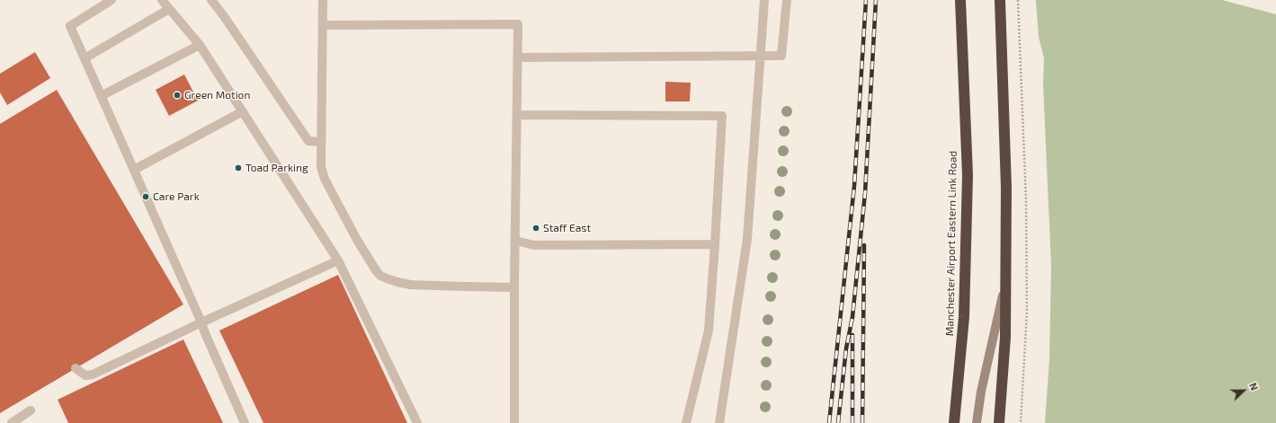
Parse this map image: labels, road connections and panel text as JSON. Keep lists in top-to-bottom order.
{
  "streets": {
    "highway": ["Manchester Airport Eastern Link Road"]
  },
  "places": [
    "Green Motion",
    "Toad Parking",
    "Care Park",
    "Staff East"
  ],
  "north": "right"
}
